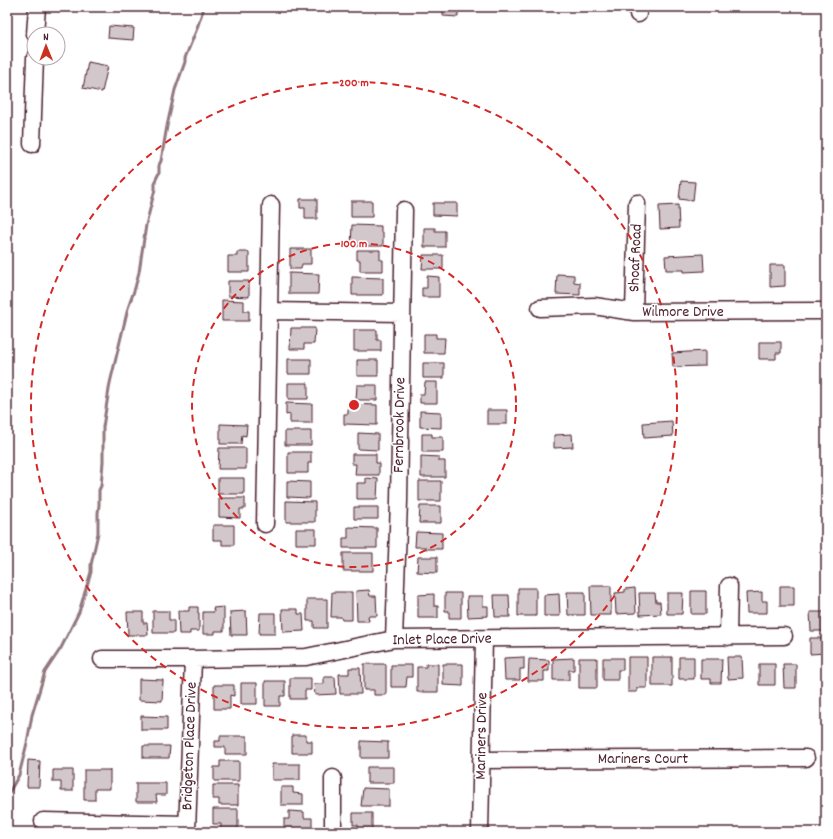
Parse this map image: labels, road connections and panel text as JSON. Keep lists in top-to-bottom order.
{
  "streets": {
    "street": [
      "Shoaf Road",
      "Wilmore Drive",
      "Fernbrook Drive",
      "Inlet Place Drive",
      "Mariners Drive",
      "Bridgeton Place Drive",
      "Mariners Court"
    ]
  },
  "crossings": [
    ["Shoaf Road", "Wilmore Drive"],
    ["Fernbrook Drive", "Inlet Place Drive"],
    ["Inlet Place Drive", "Mariners Drive"],
    ["Inlet Place Drive", "Bridgeton Place Drive"],
    ["Mariners Drive", "Mariners Court"]
  ],
  "north": "top",
  "rings": ["200 m", "100 m"]
}
